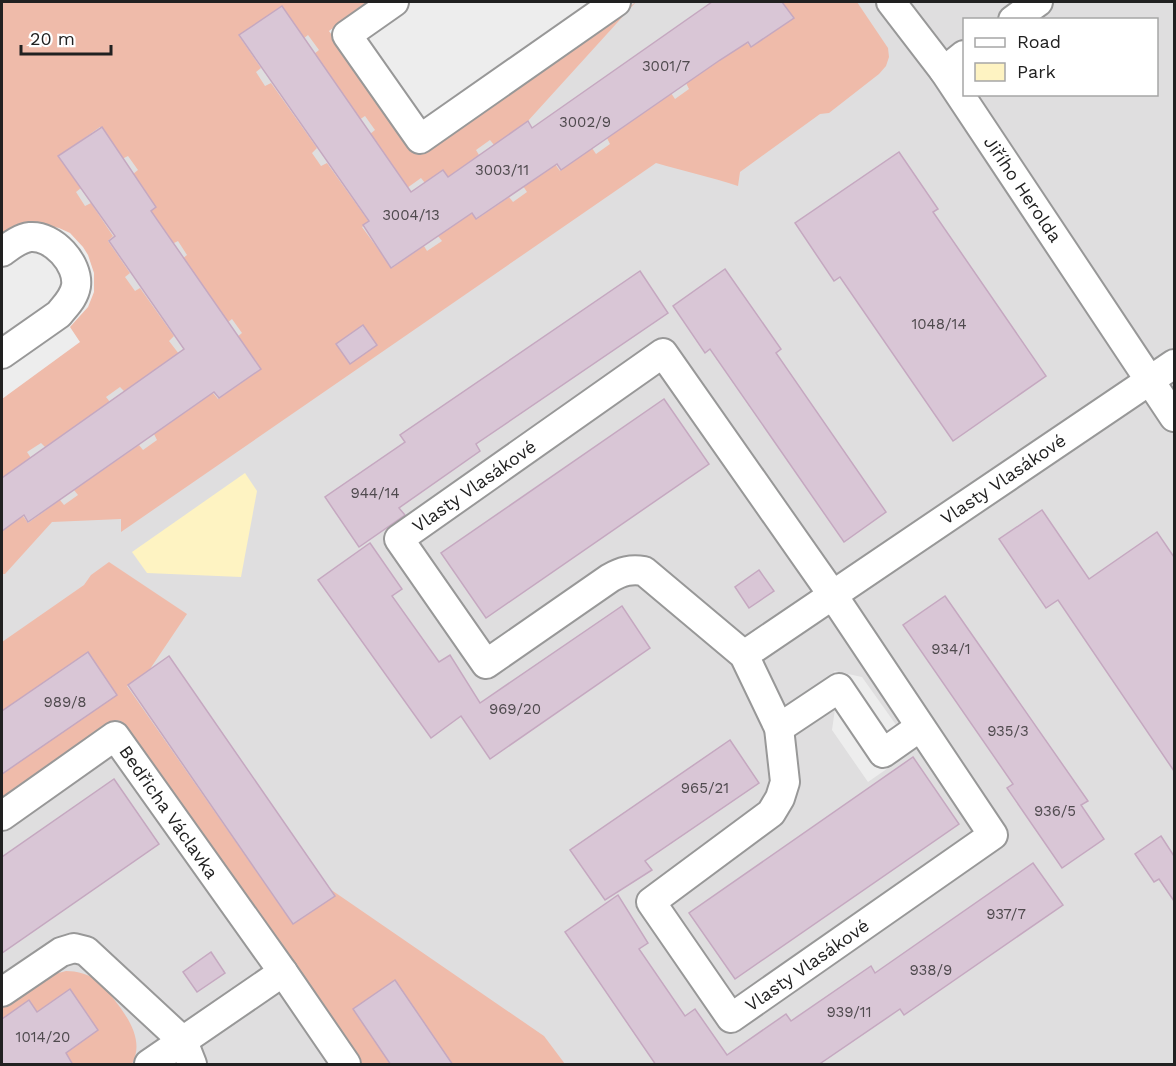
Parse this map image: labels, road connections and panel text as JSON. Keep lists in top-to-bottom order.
{
  "streets": {
    "street": ["Jiřího Herolda", "Vlasty Vlasákové", "Bedřicha Václavka"]
  },
  "crossings": [
    ["Jiřího Herolda", "Vlasty Vlasákové"]
  ],
  "house_numbers": [
    "3001/7",
    "3002/9",
    "3003/11",
    "3004/13",
    "1048/14",
    "944/14",
    "934/1",
    "989/8",
    "969/20",
    "935/3",
    "965/21",
    "936/5",
    "937/7",
    "938/9",
    "939/11",
    "1014/20"
  ],
  "legend": ["Road", "Park"],
  "scale_bar": "20 m"
}
